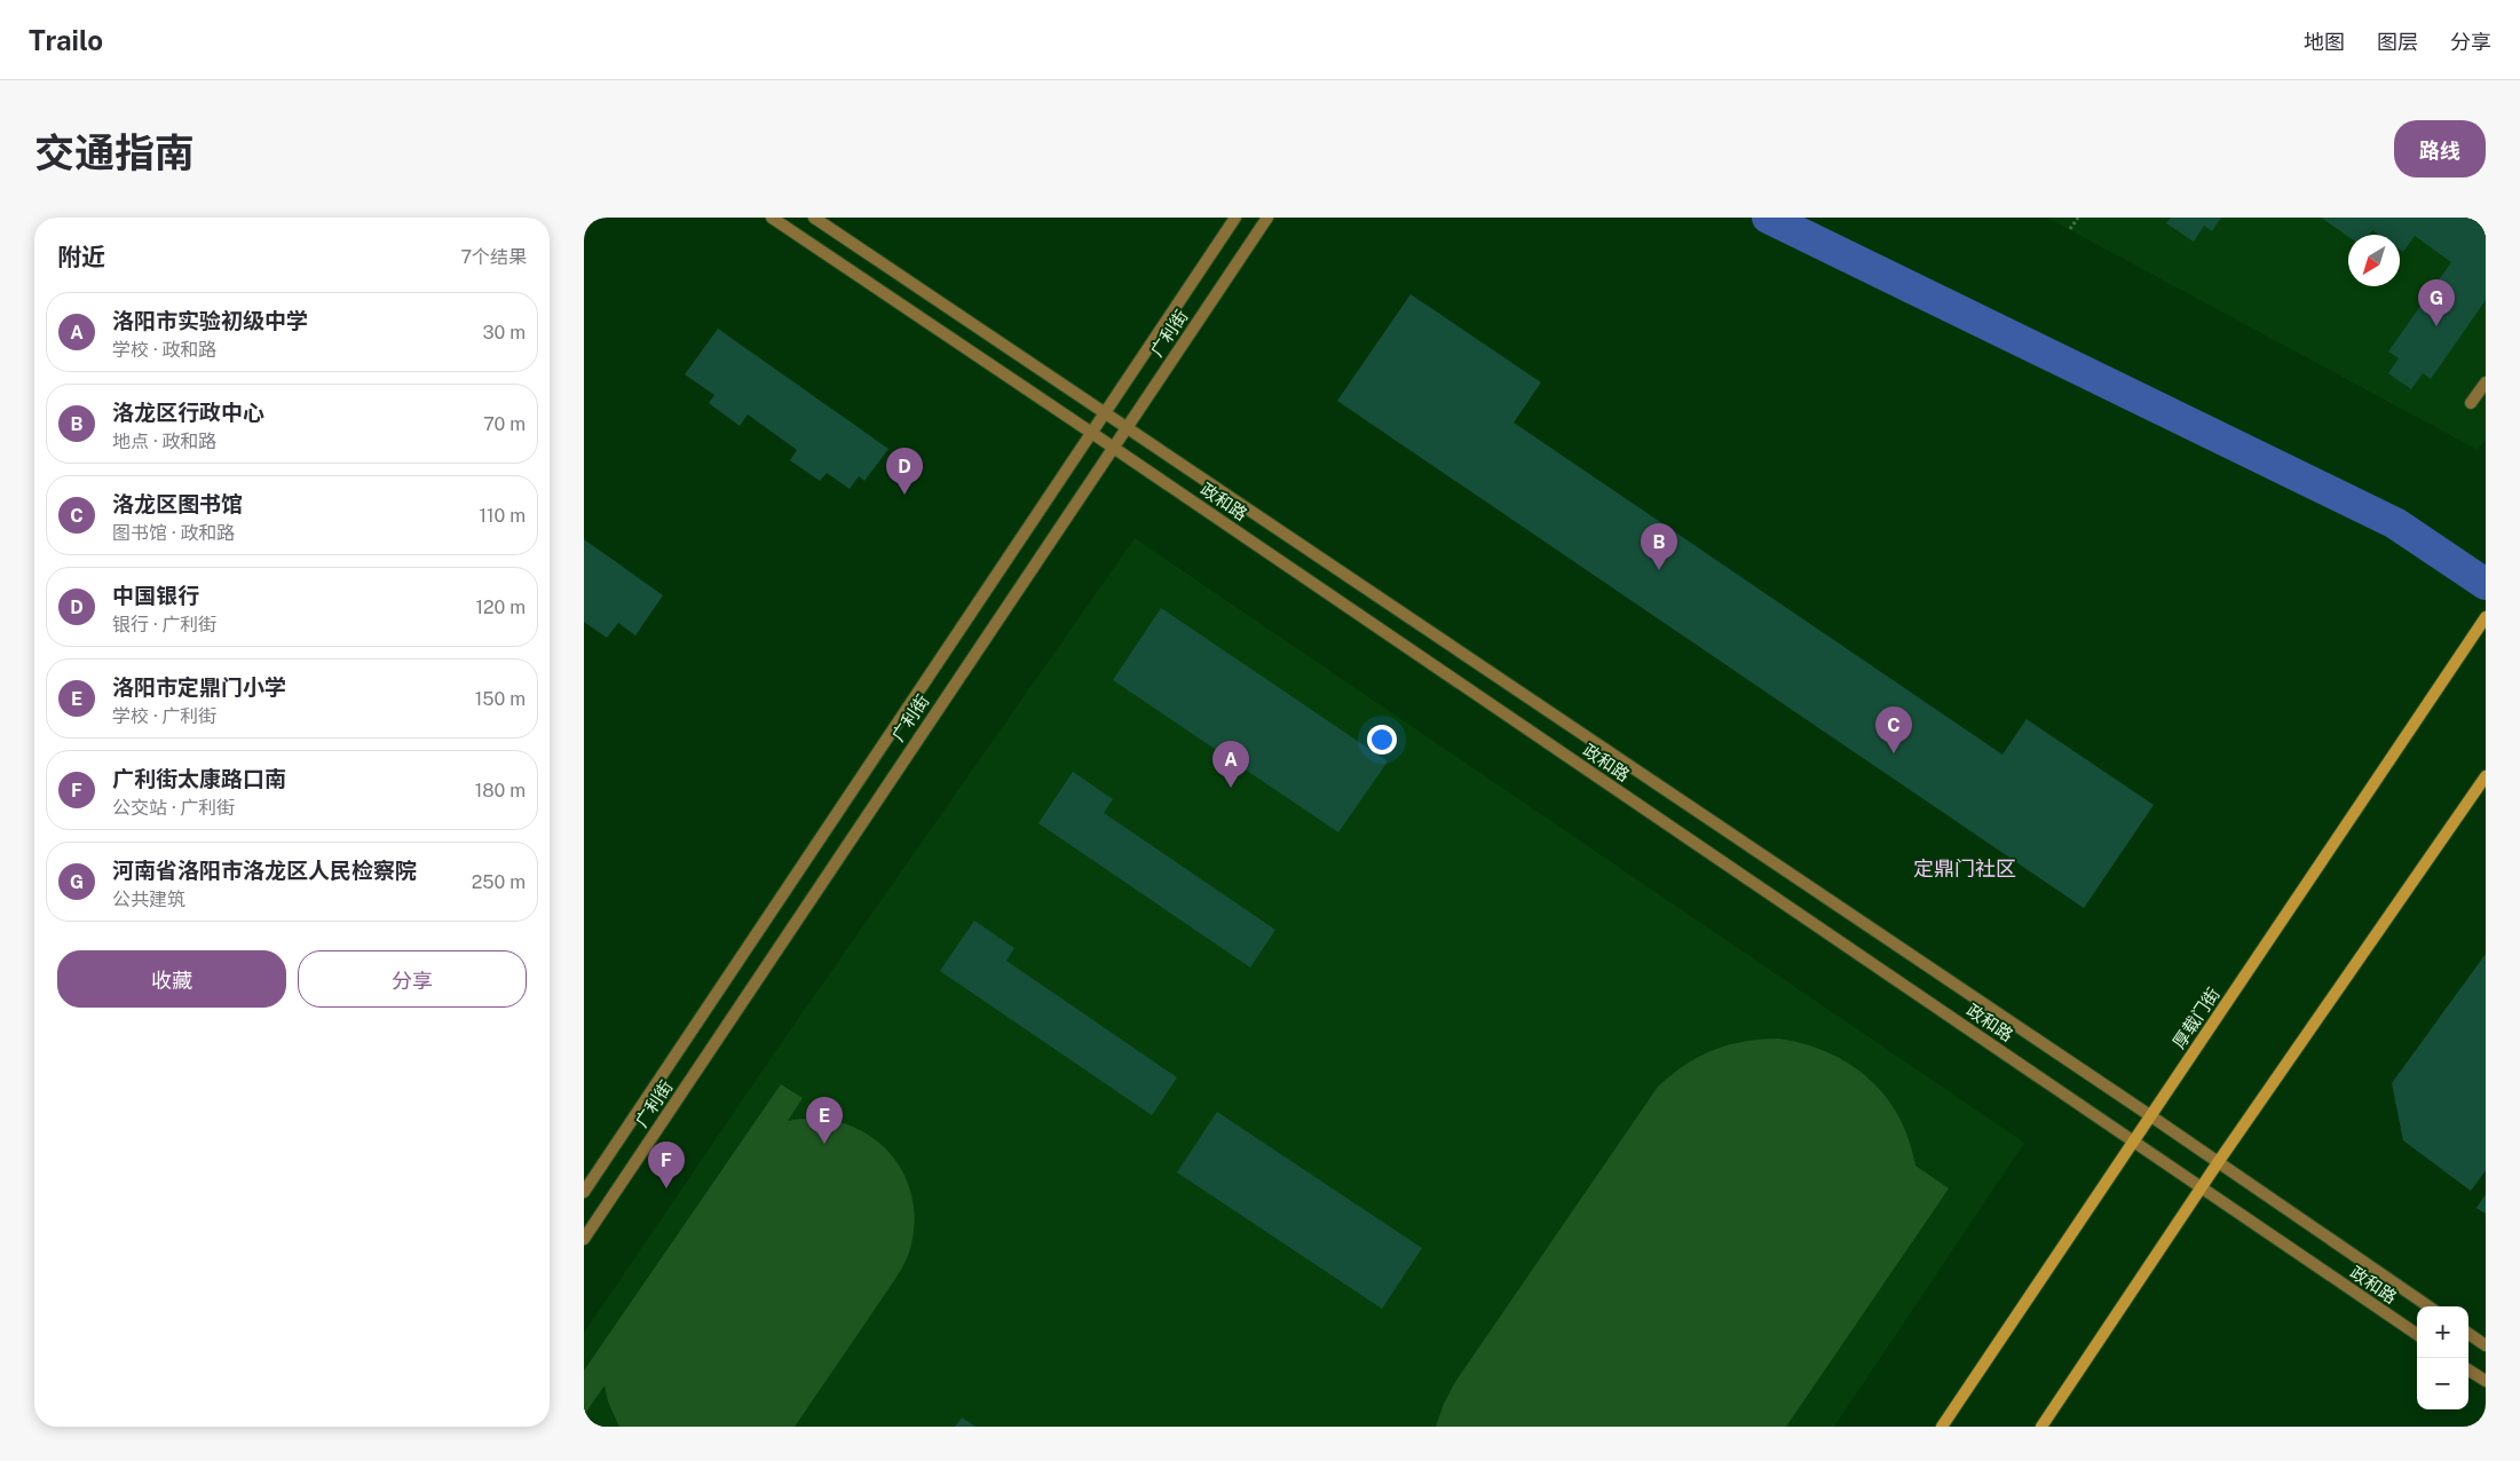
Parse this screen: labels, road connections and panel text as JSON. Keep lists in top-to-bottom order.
{
  "streets": {
    "main road": ["厚载门街"],
    "street": ["广利街", "政和路"]
  },
  "crossings": [
    ["广利街", "政和路"],
    ["政和路", "厚载门街"]
  ],
  "districts": ["定鼎门社区"],
  "north": "bottom left",
  "page": {
    "header": "Trailo",
    "nav": ["地图", "图层", "分享"],
    "title": "交通指南",
    "buttons": [
      "路线",
      ["收藏", "分享"]
    ],
    "heading": ["附近", "7个结果"],
    "pins": [
      "G",
      "D",
      "B",
      "C",
      "A",
      "E",
      "F"
    ],
    "list": [
      {
        "mark": "A",
        "name": "洛阳市实验初级中学",
        "note": "学校 · 政和路",
        "value": "30 m"
      },
      {
        "mark": "B",
        "name": "洛龙区行政中心",
        "note": "地点 · 政和路",
        "value": "70 m"
      },
      {
        "mark": "C",
        "name": "洛龙区图书馆",
        "note": "图书馆 · 政和路",
        "value": "110 m"
      },
      {
        "mark": "D",
        "name": "中国银行",
        "note": "银行 · 广利街",
        "value": "120 m"
      },
      {
        "mark": "E",
        "name": "洛阳市定鼎门小学",
        "note": "学校 · 广利街",
        "value": "150 m"
      },
      {
        "mark": "F",
        "name": "广利街太康路口南",
        "note": "公交站 · 广利街",
        "value": "180 m"
      },
      {
        "mark": "G",
        "name": "河南省洛阳市洛龙区人民检察院",
        "note": "公共建筑",
        "value": "250 m"
      }
    ],
    "map_buttons": ["+", "−"]
  }
}
